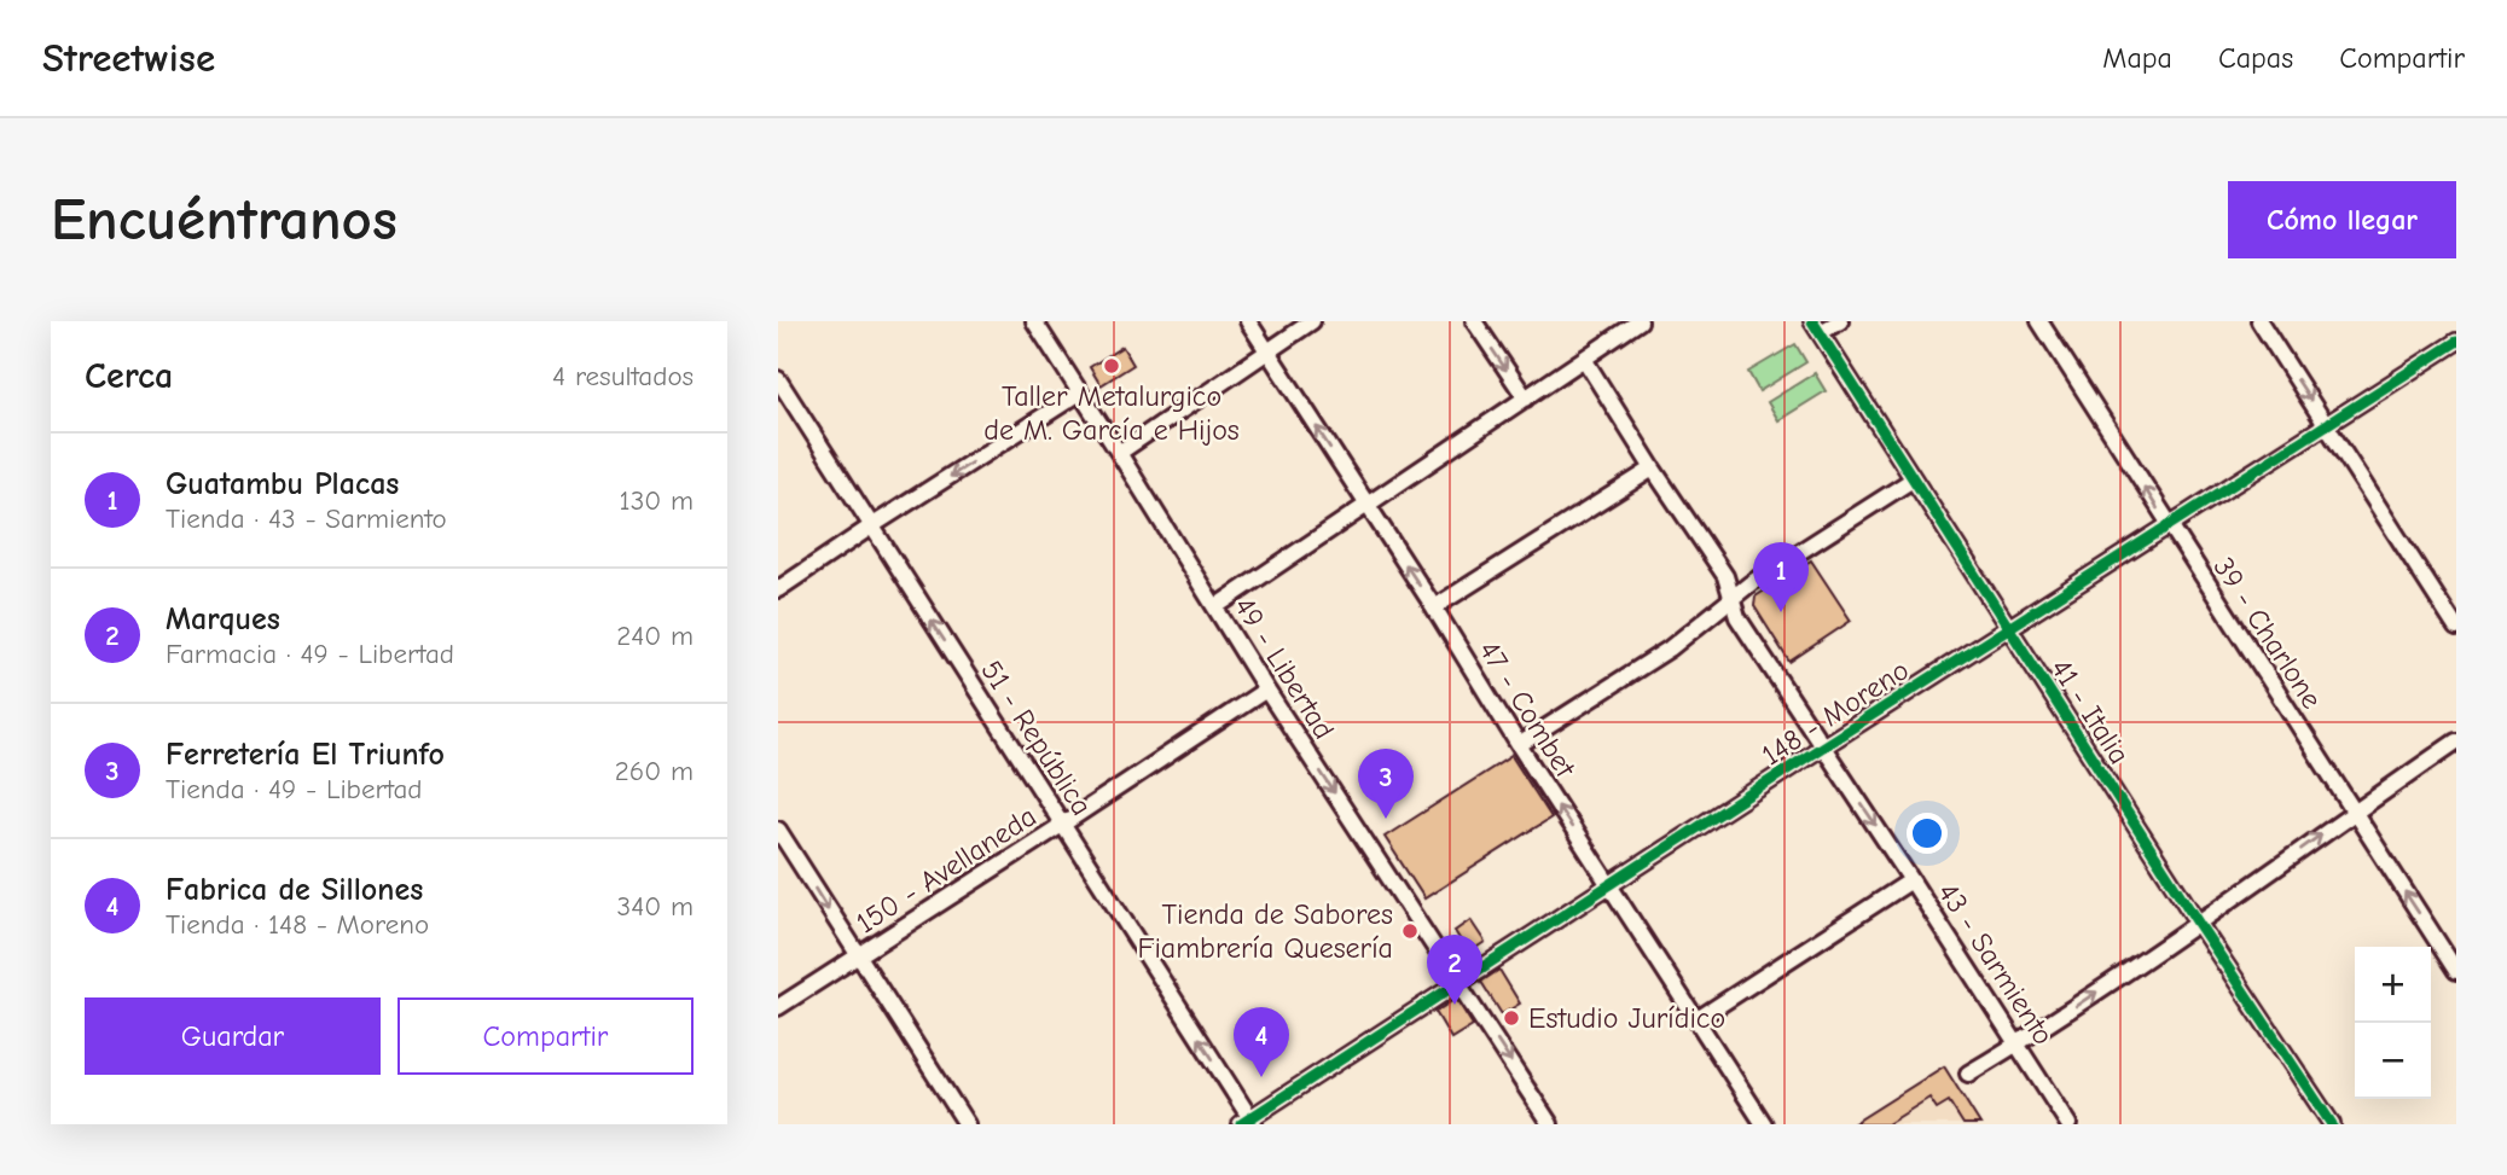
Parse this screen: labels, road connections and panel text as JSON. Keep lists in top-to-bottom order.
{
  "streets": {
    "street": [
      "39 - Charlone",
      "49 - Libertad",
      "47 - Combet",
      "41 - Italia",
      "148 - Moreno",
      "51 - República",
      "150 - Avellaneda",
      "43 - Sarmiento"
    ]
  },
  "crossings": [
    ["39 - Charlone", "148 - Moreno"],
    ["49 - Libertad", "148 - Moreno"],
    ["49 - Libertad", "150 - Avellaneda"],
    ["47 - Combet", "148 - Moreno"],
    ["41 - Italia", "148 - Moreno"],
    ["148 - Moreno", "51 - República"],
    ["148 - Moreno", "43 - Sarmiento"],
    ["51 - República", "150 - Avellaneda"]
  ],
  "one_way": [
    "39 - Charlone",
    "49 - Libertad",
    "47 - Combet",
    "51 - República"
  ],
  "places": ["Taller Metalurgico de M. García e Hijos", "Tienda de Sabores Fiambrería Quesería", "Estudio Jurídico"],
  "page": {
    "header": "Streetwise",
    "nav": ["Mapa", "Capas", "Compartir"],
    "buttons": [
      "Cómo llegar",
      ["Guardar", "Compartir"]
    ],
    "title": "Encuéntranos",
    "heading": ["Cerca", "4 resultados"],
    "list": [
      {
        "mark": "1",
        "name": "Guatambu Placas",
        "note": "Tienda · 43 - Sarmiento",
        "value": "130 m"
      },
      {
        "mark": "2",
        "name": "Marques",
        "note": "Farmacia · 49 - Libertad",
        "value": "240 m"
      },
      {
        "mark": "3",
        "name": "Ferretería El Triunfo",
        "note": "Tienda · 49 - Libertad",
        "value": "260 m"
      },
      {
        "mark": "4",
        "name": "Fabrica de Sillones",
        "note": "Tienda · 148 - Moreno",
        "value": "340 m"
      }
    ],
    "pins": [
      "1",
      "3",
      "2",
      "4"
    ],
    "map_buttons": ["+", "−"]
  }
}
